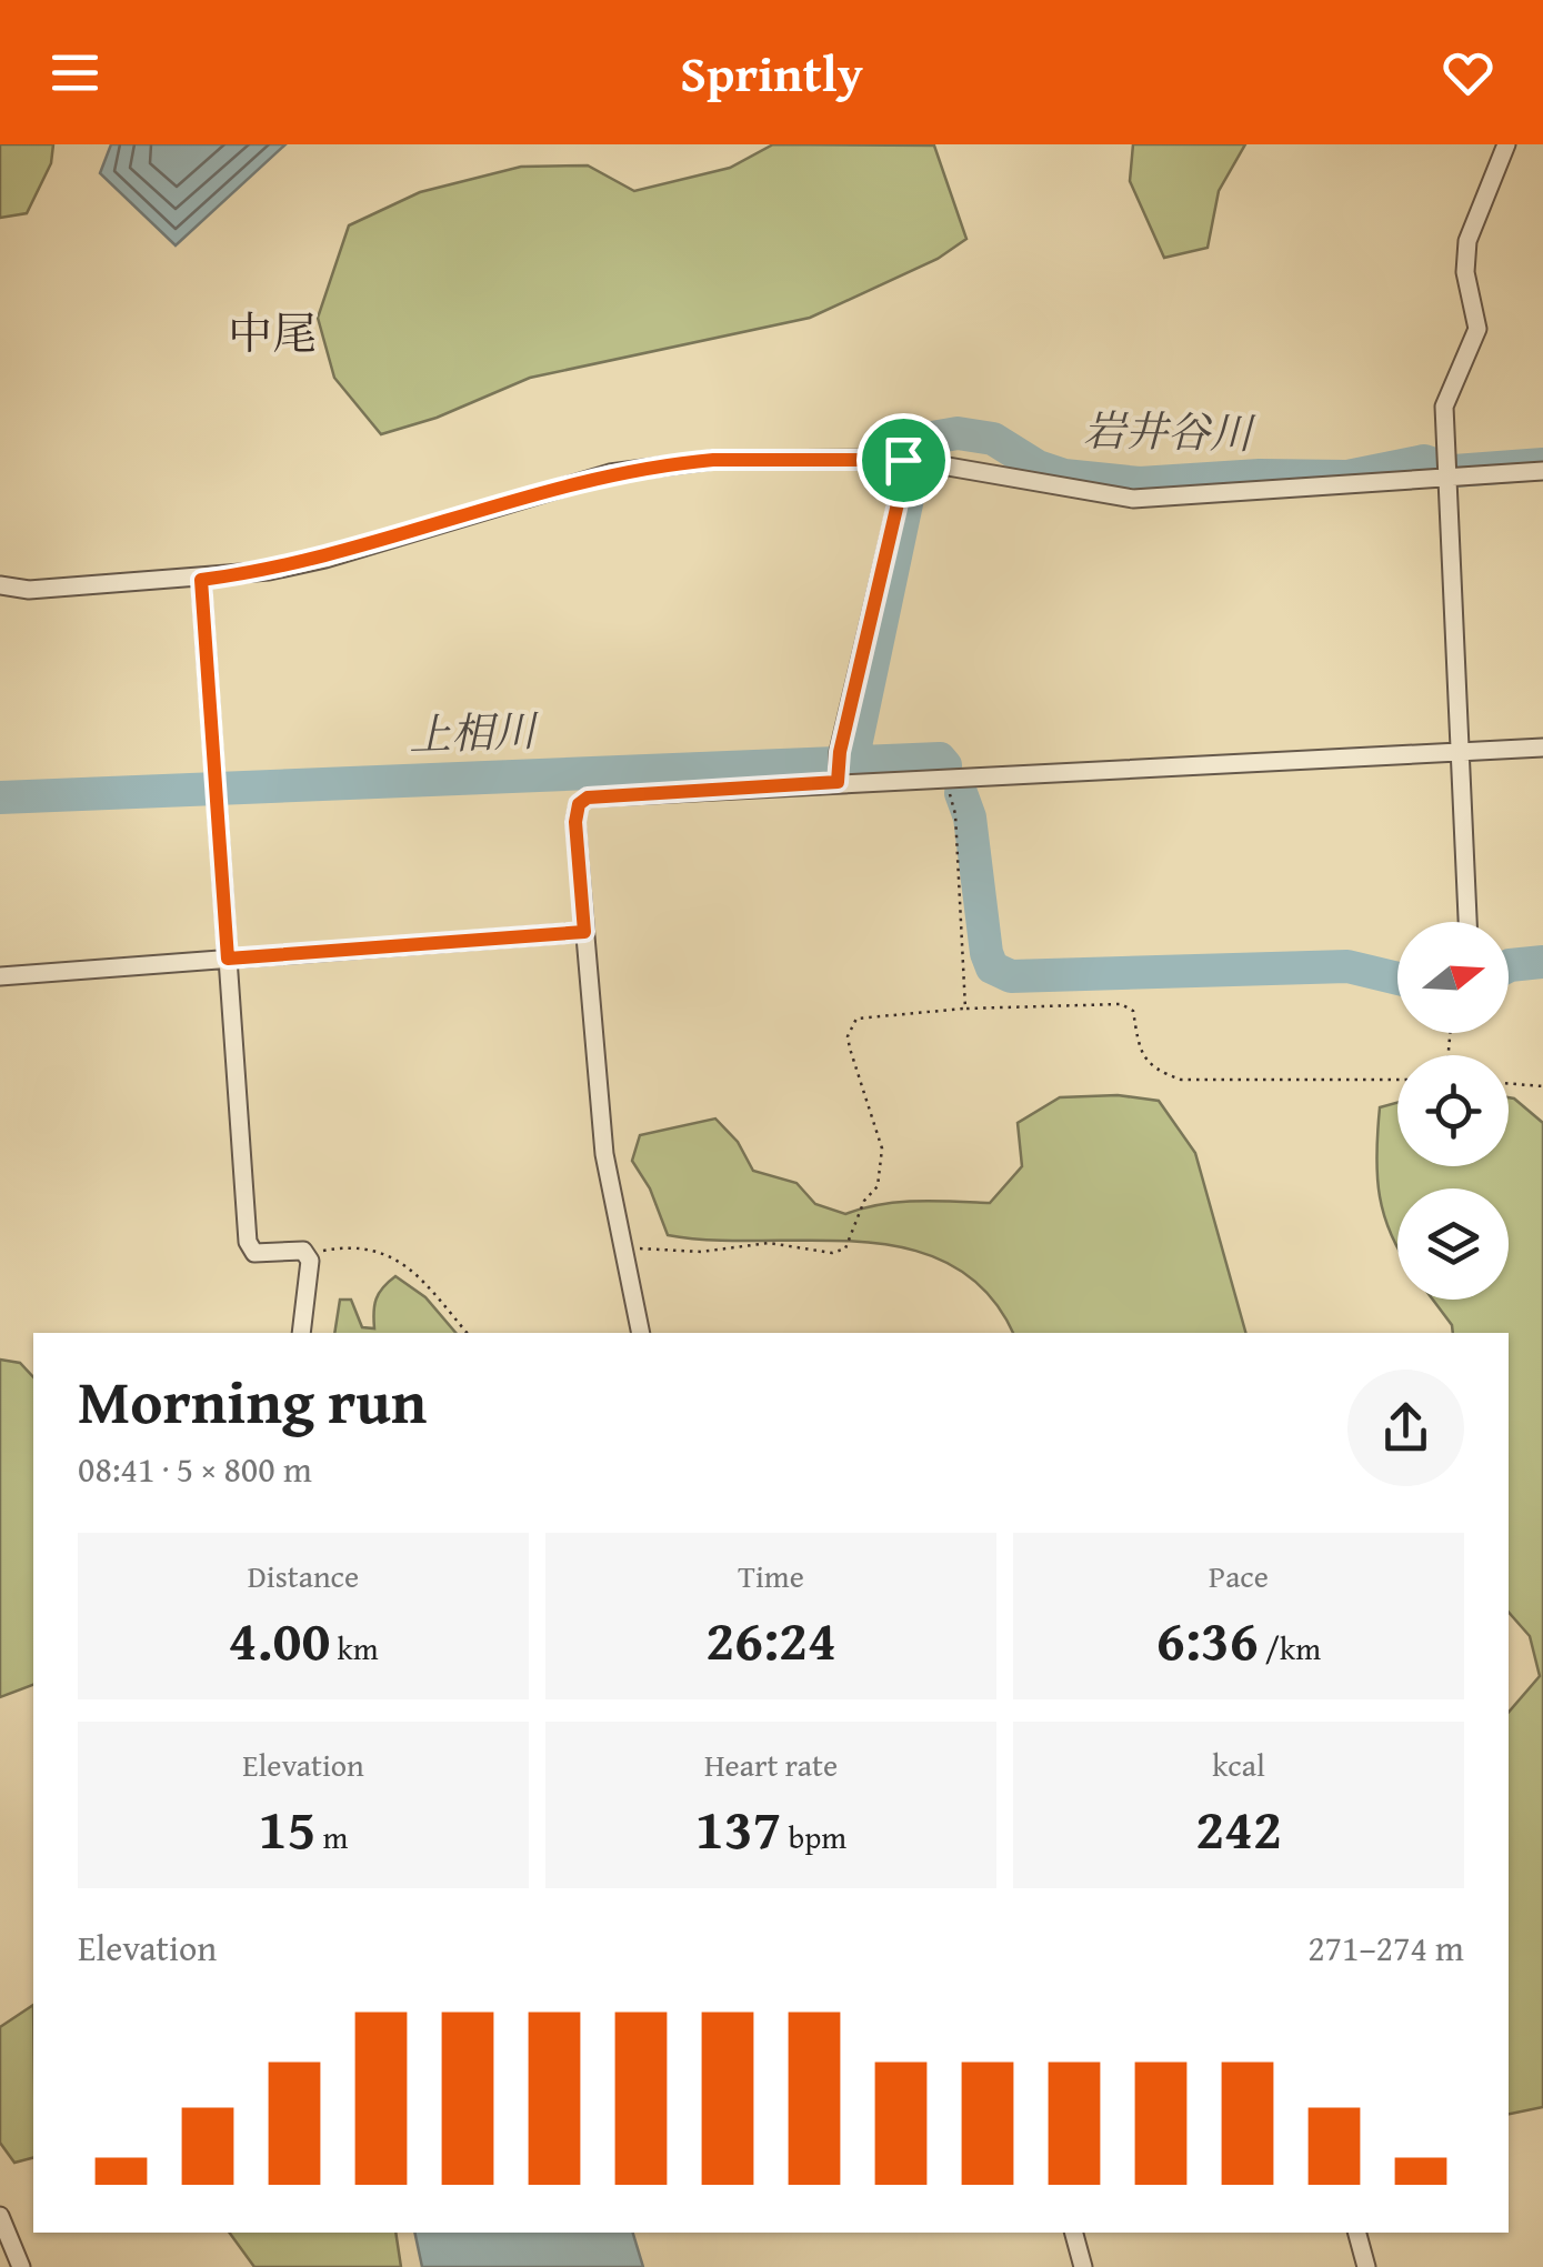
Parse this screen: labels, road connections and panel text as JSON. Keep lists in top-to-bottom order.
{
  "districts": ["中尾"],
  "water": ["岩井谷川", "上相川"],
  "north": "right",
  "page": {
    "header": "Sprintly",
    "heading": ["Morning run", "08:41 · 5 × 800 m"],
    "stats": [
      ["Distance", "4.00 km"],
      ["Time", "26:24"],
      ["Pace", "6:36 /km"],
      ["Elevation", "15 m"],
      ["Heart rate", "137 bpm"],
      ["kcal", "242"]
    ],
    "chart": ["Elevation", "271–274 m"]
  }
}
